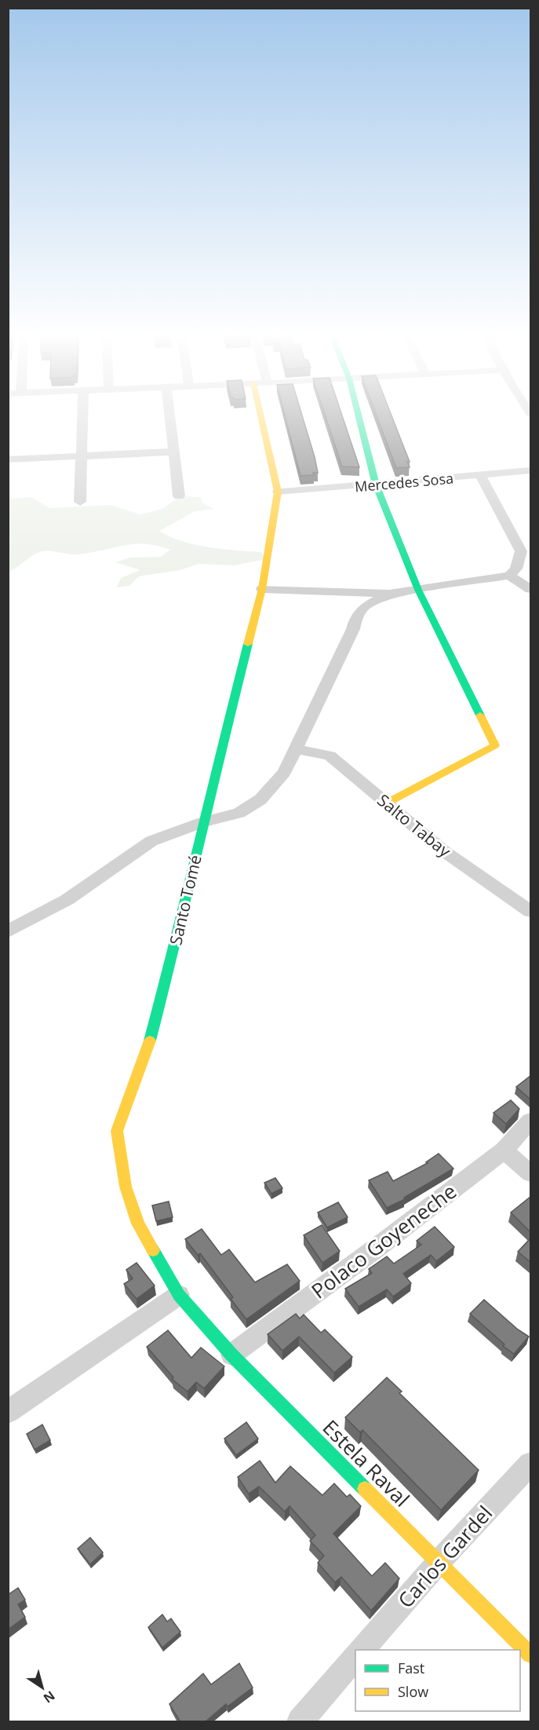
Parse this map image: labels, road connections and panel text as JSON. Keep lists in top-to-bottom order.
{
  "streets": {
    "street": [
      "Mercedes Sosa",
      "Salto Tabay",
      "Santo Tomé",
      "Polaco Goyeneche",
      "Estela Raval",
      "Carlos Gardel"
    ]
  },
  "crossings": [
    ["Mercedes Sosa", "Santo Tomé"],
    ["Santo Tomé", "Estela Raval"],
    ["Polaco Goyeneche", "Estela Raval"],
    ["Estela Raval", "Carlos Gardel"]
  ],
  "legend": ["Fast", "Slow"],
  "north": "bottom right"
}
